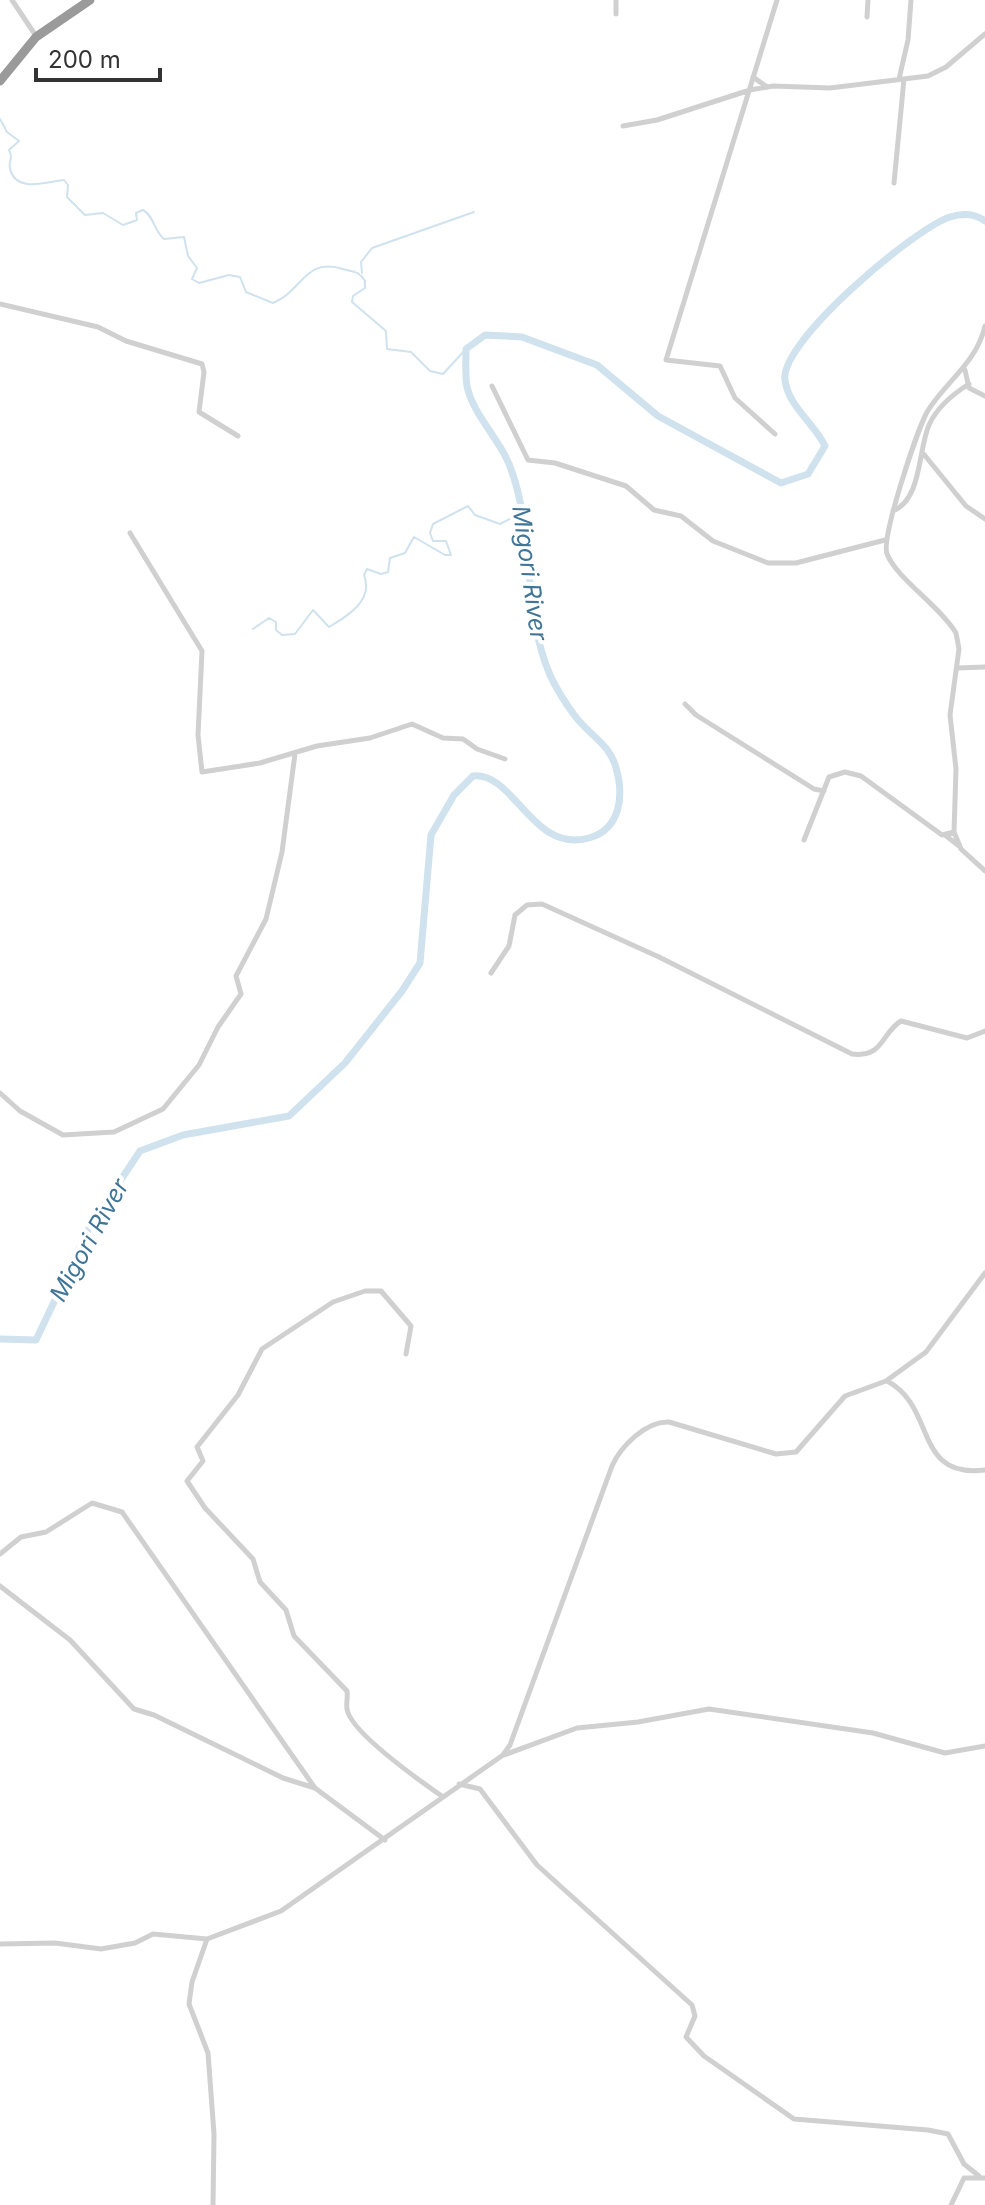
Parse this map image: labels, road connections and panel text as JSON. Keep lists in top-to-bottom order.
{
  "water": ["Migori River"],
  "scale_bar": "200 m"
}
